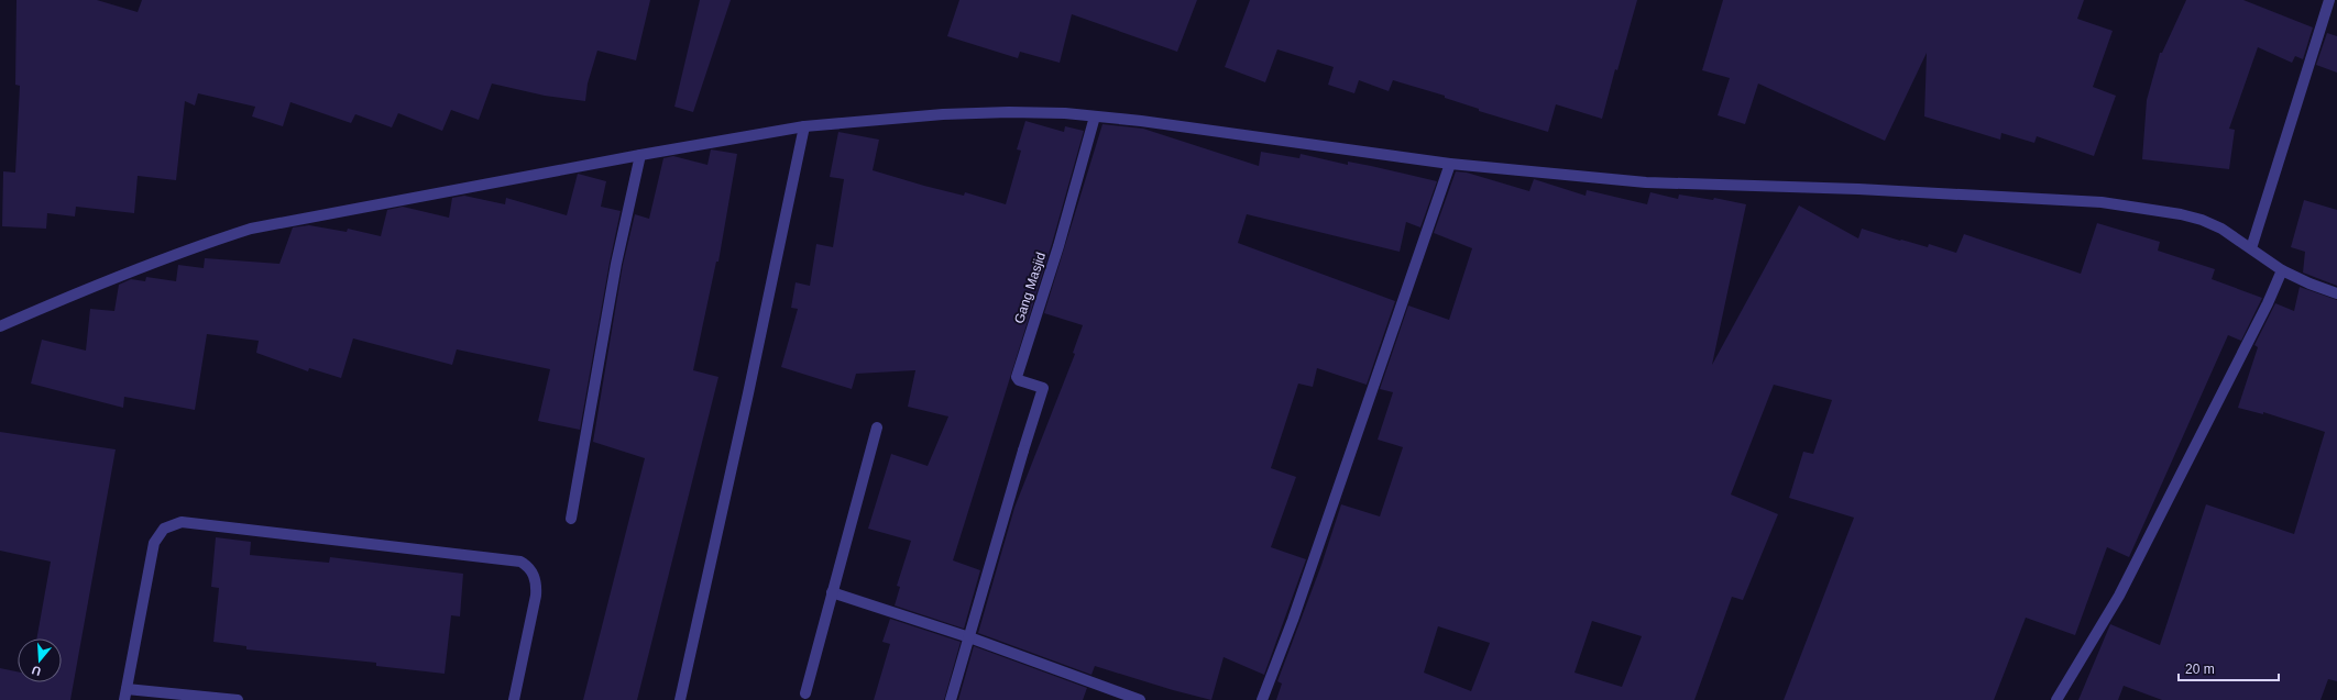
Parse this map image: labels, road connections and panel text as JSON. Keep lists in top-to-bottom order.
{
  "streets": {
    "street": ["Gang Masjid"]
  },
  "scale_bar": "20 m",
  "north": "bottom"
}
